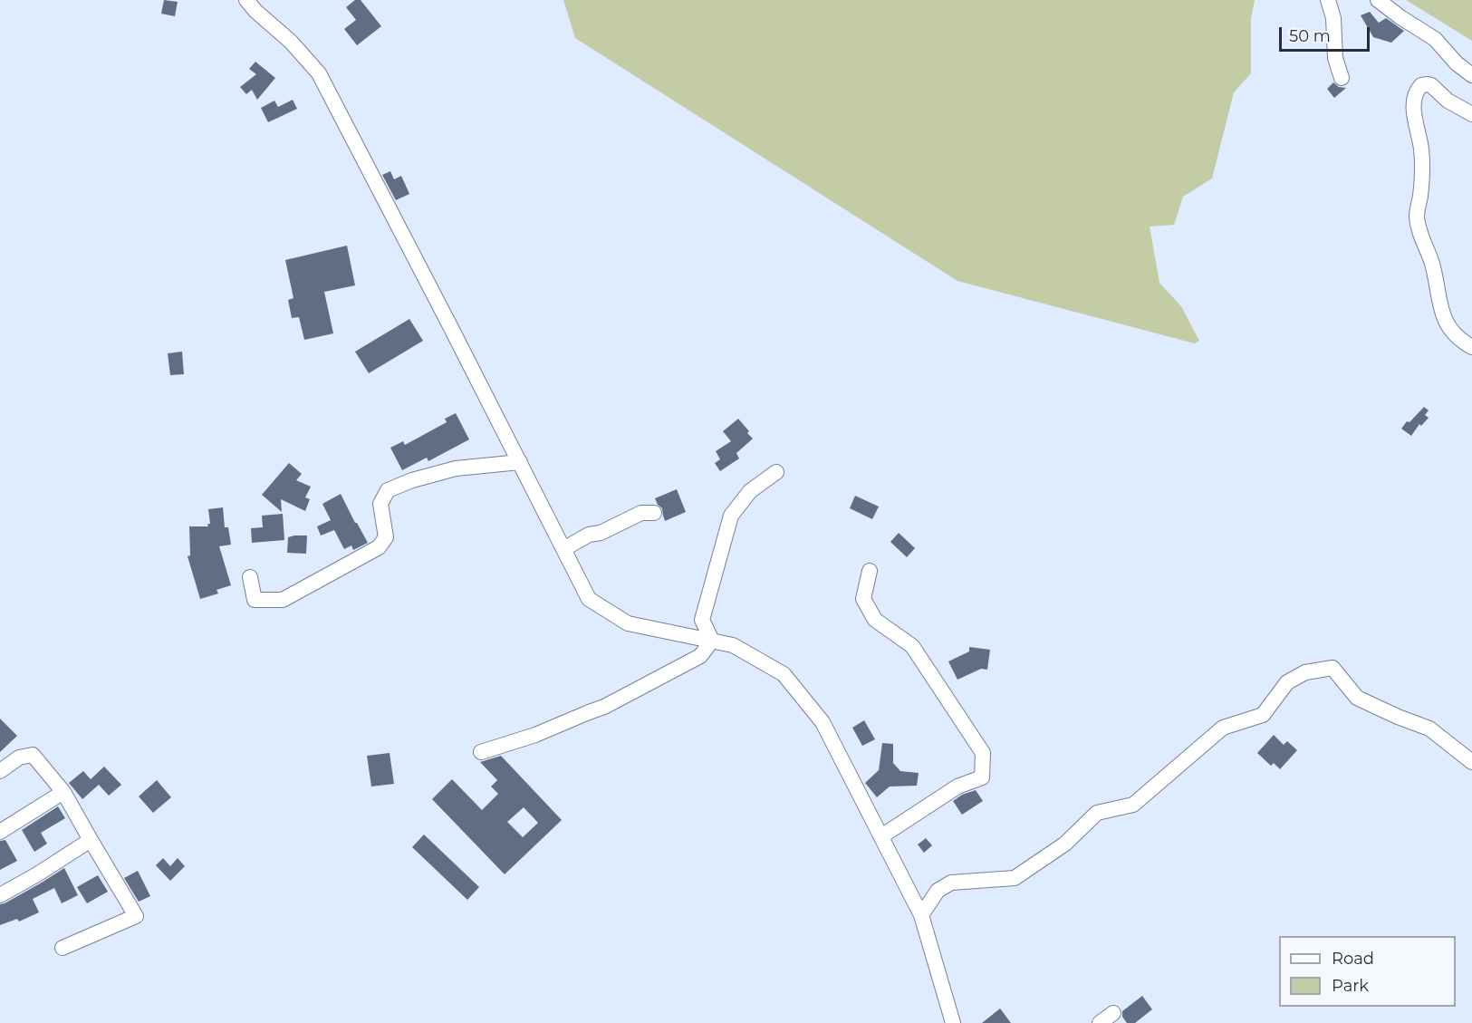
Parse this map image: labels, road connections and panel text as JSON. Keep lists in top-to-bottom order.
{
  "legend": ["Road", "Park"],
  "scale_bar": "50 m"
}
